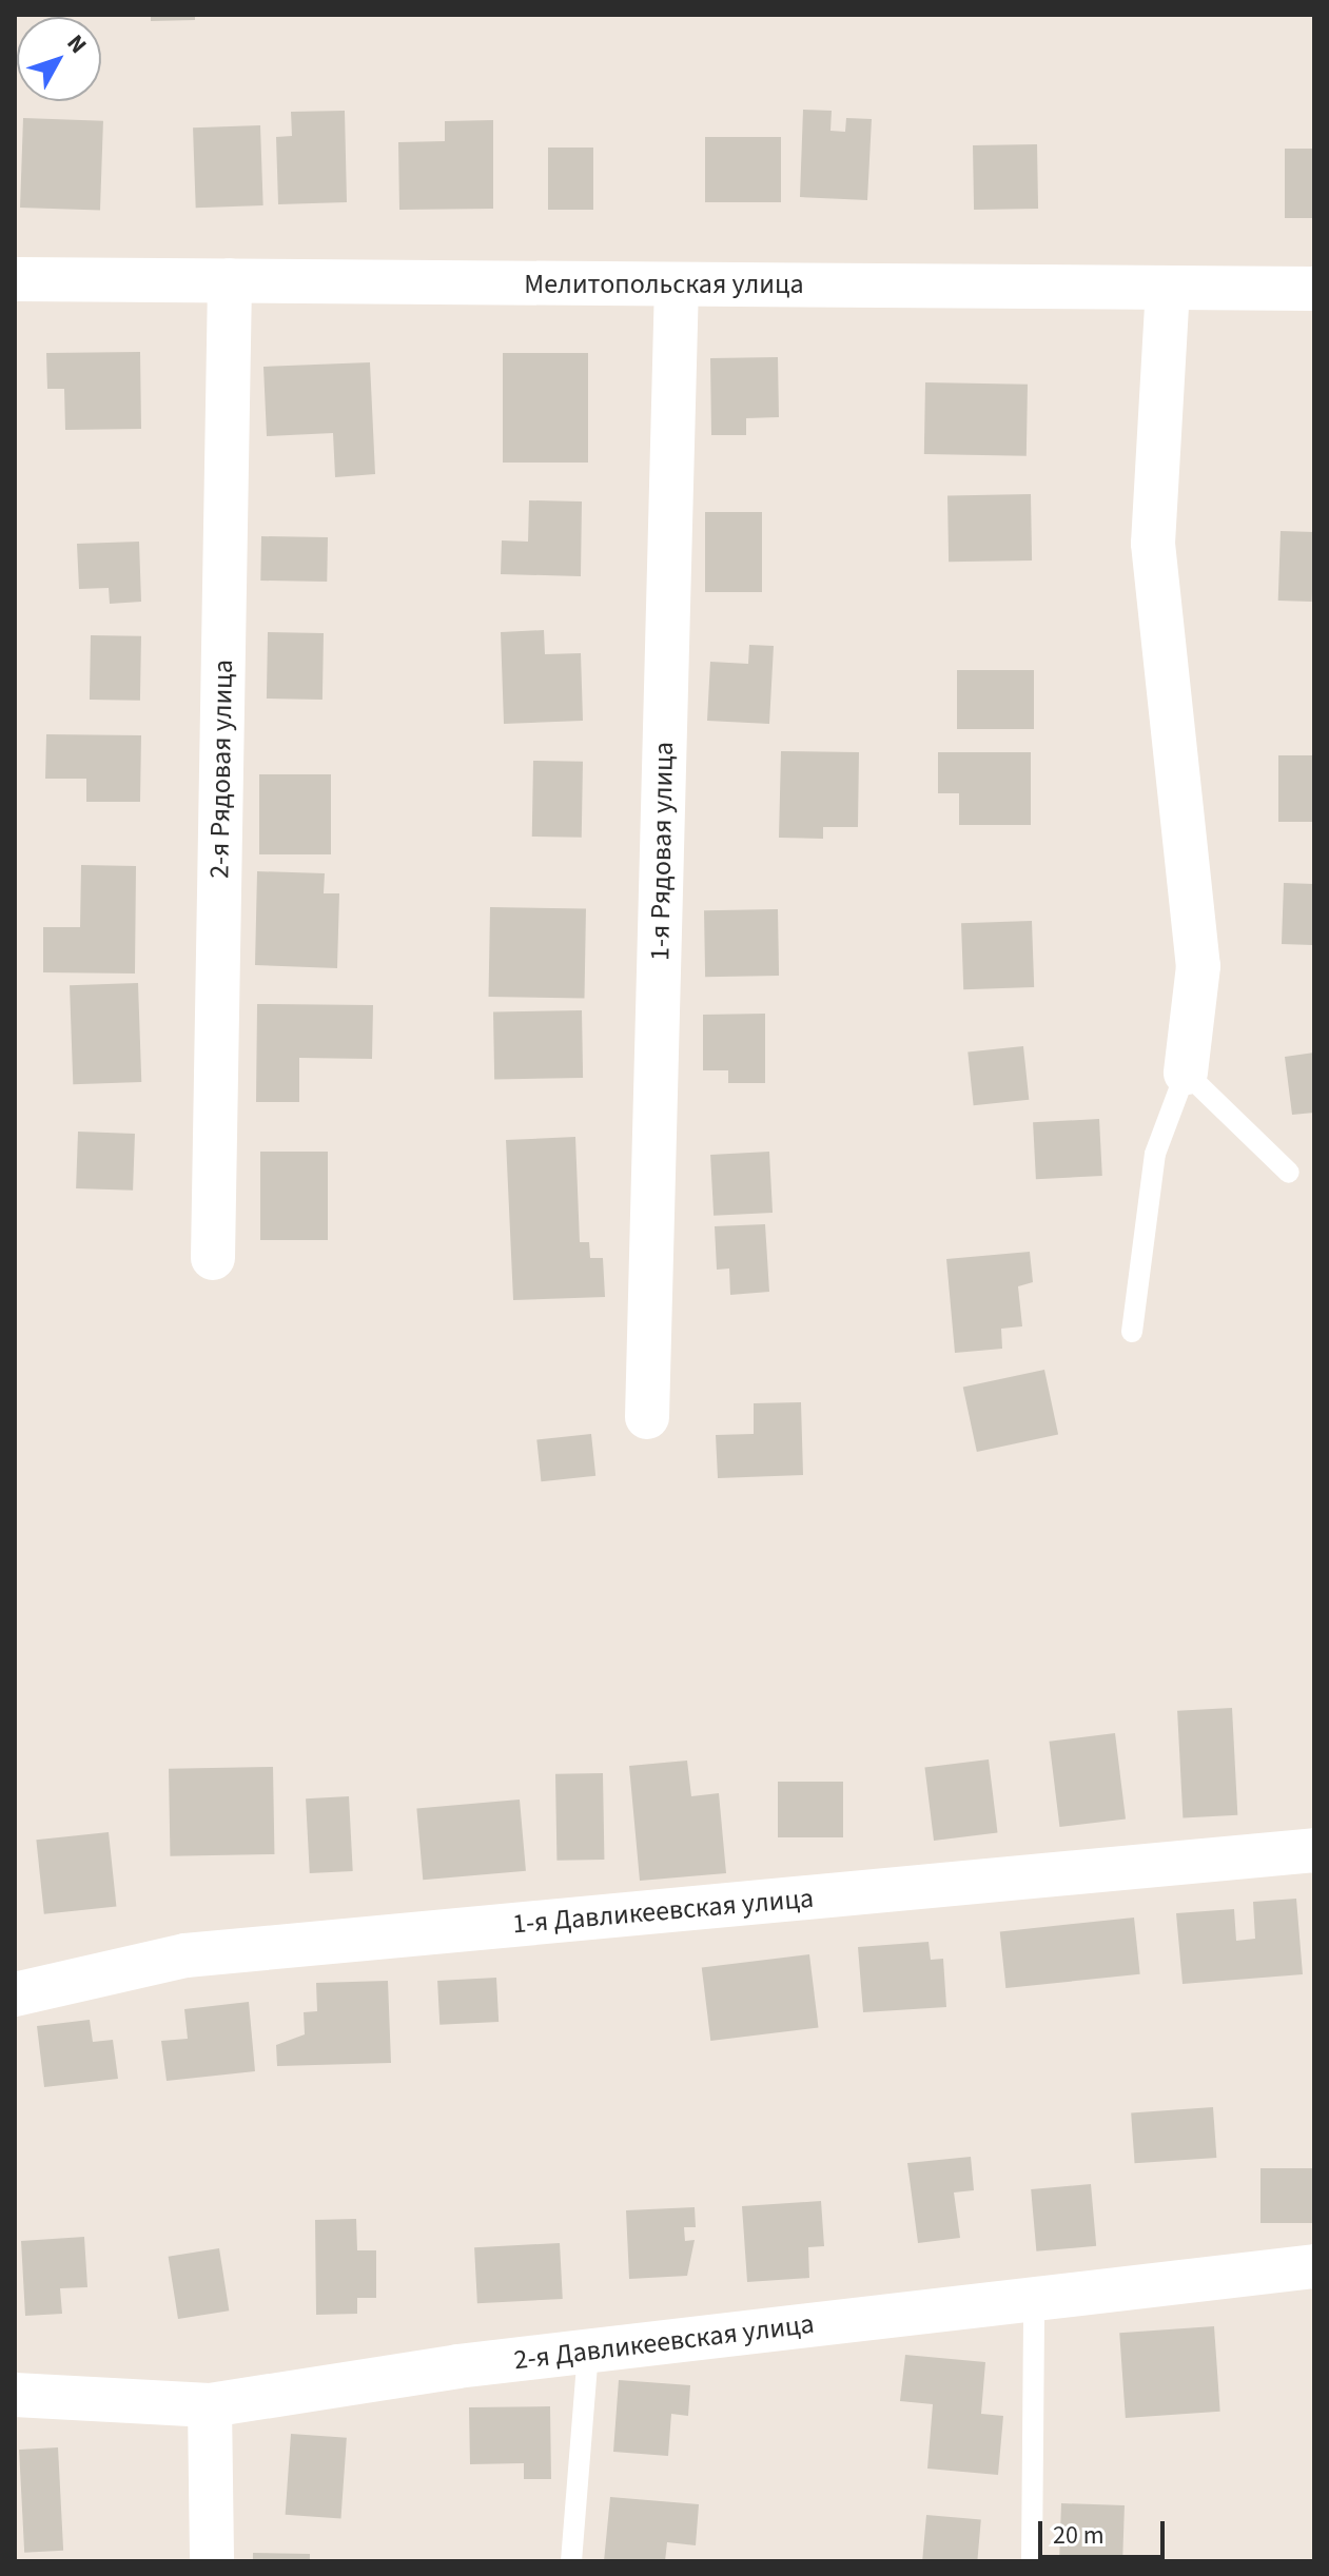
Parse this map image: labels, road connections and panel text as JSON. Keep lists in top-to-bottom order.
{
  "streets": {
    "street": [
      "Мелитопольская улица",
      "2-я Рядовая улица",
      "1-я Рядовая улица",
      "1-я Давликеевская улица",
      "2-я Давликеевская улица"
    ]
  },
  "crossings": [
    ["Мелитопольская улица", "2-я Рядовая улица"],
    ["Мелитопольская улица", "1-я Рядовая улица"]
  ],
  "scale_bar": "20 m",
  "north": "top right"
}
